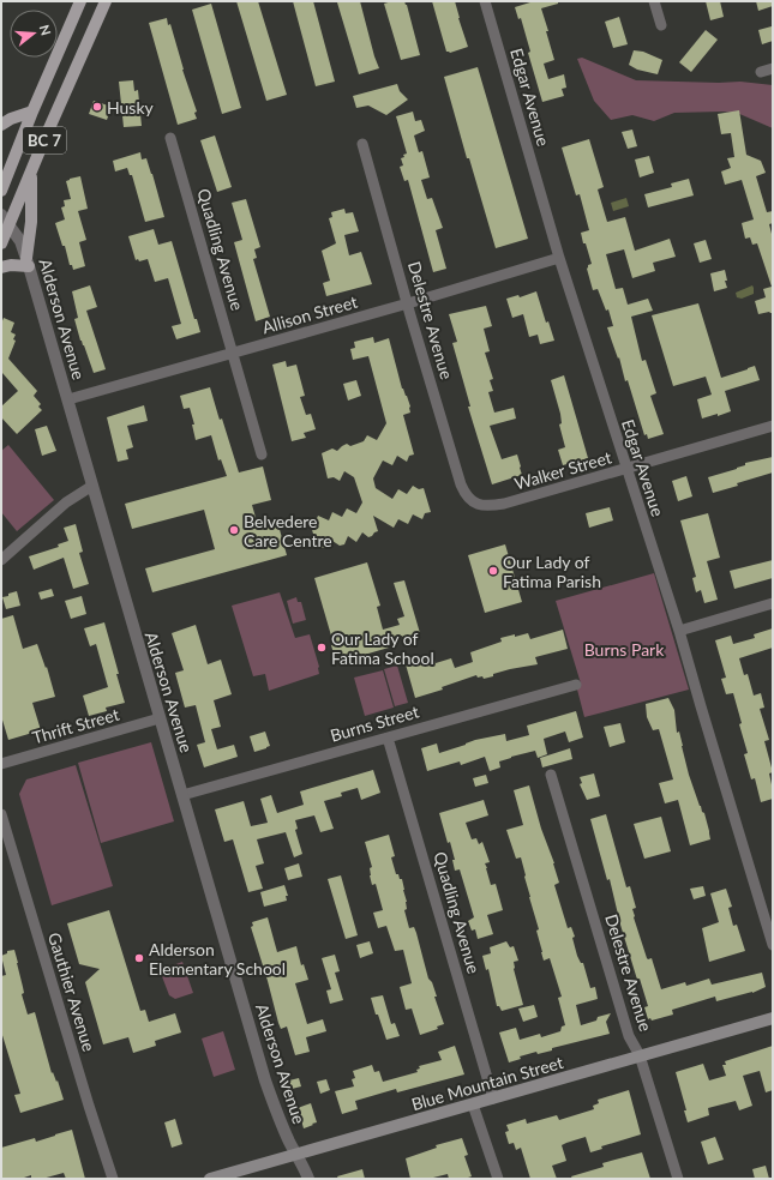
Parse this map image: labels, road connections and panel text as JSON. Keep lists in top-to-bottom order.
{
  "streets": {
    "main road": ["BC 7", "Blue Mountain Street"],
    "street": [
      "Edgar Avenue",
      "Quadling Avenue",
      "Allison Street",
      "Alderson Avenue",
      "Delestre Avenue",
      "Walker Street",
      "Burns Street",
      "Thrift Street",
      "Gauthier Avenue"
    ]
  },
  "crossings": [
    ["Edgar Avenue", "Allison Street"],
    ["Edgar Avenue", "Walker Street"],
    ["BC 7", "Alderson Avenue"],
    ["Quadling Avenue", "Allison Street"],
    ["Quadling Avenue", "Burns Street"],
    ["Quadling Avenue", "Blue Mountain Street"],
    ["Allison Street", "Alderson Avenue"],
    ["Allison Street", "Delestre Avenue"],
    ["Alderson Avenue", "Burns Street"],
    ["Alderson Avenue", "Thrift Street"],
    ["Alderson Avenue", "Blue Mountain Street"],
    ["Delestre Avenue", "Walker Street"],
    ["Delestre Avenue", "Blue Mountain Street"]
  ],
  "parks": ["Burns Park"],
  "places": [
    "Husky",
    "Belvedere Care Centre",
    "Our Lady of Fatima Parish",
    "Our Lady of Fatima School",
    "Alderson Elementary School"
  ],
  "north": "right"
}
